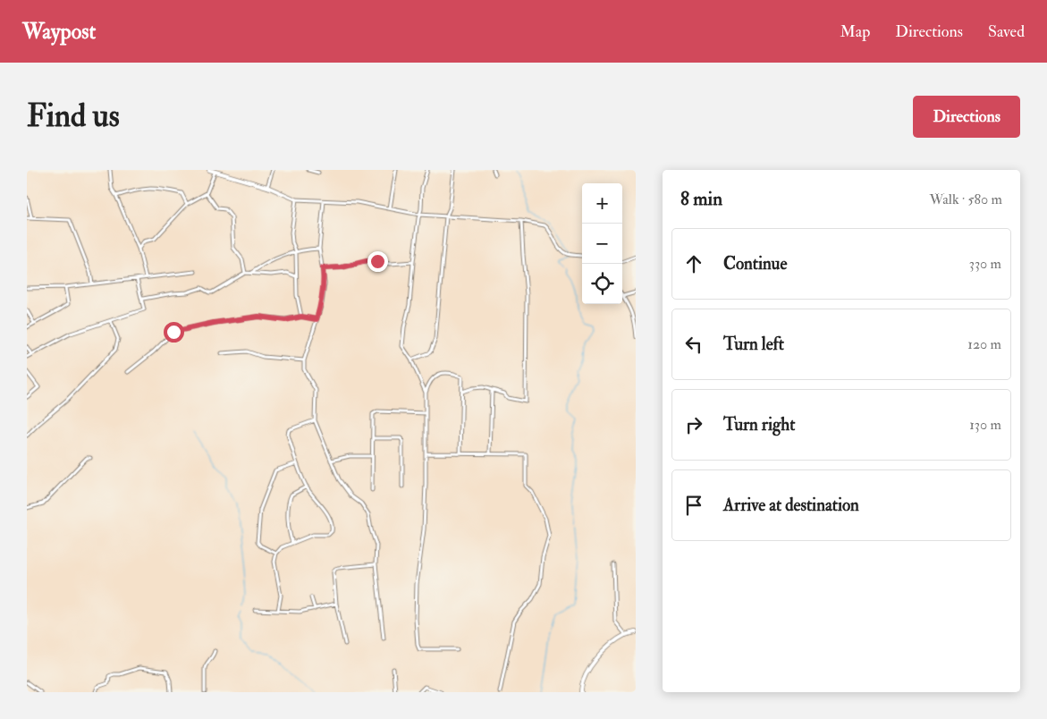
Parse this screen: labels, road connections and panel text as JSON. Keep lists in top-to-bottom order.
{
  "page": {
    "header": "Waypost",
    "nav": ["Map", "Directions", "Saved"],
    "buttons": "Directions",
    "title": "Find us",
    "heading": ["8 min", "Walk · 580 m"],
    "map_buttons": ["+", "−"],
    "list": [
      ["Continue", "330 m"],
      ["Turn left", "120 m"],
      ["Turn right", "130 m"],
      "Arrive at destination"
    ]
  }
}
